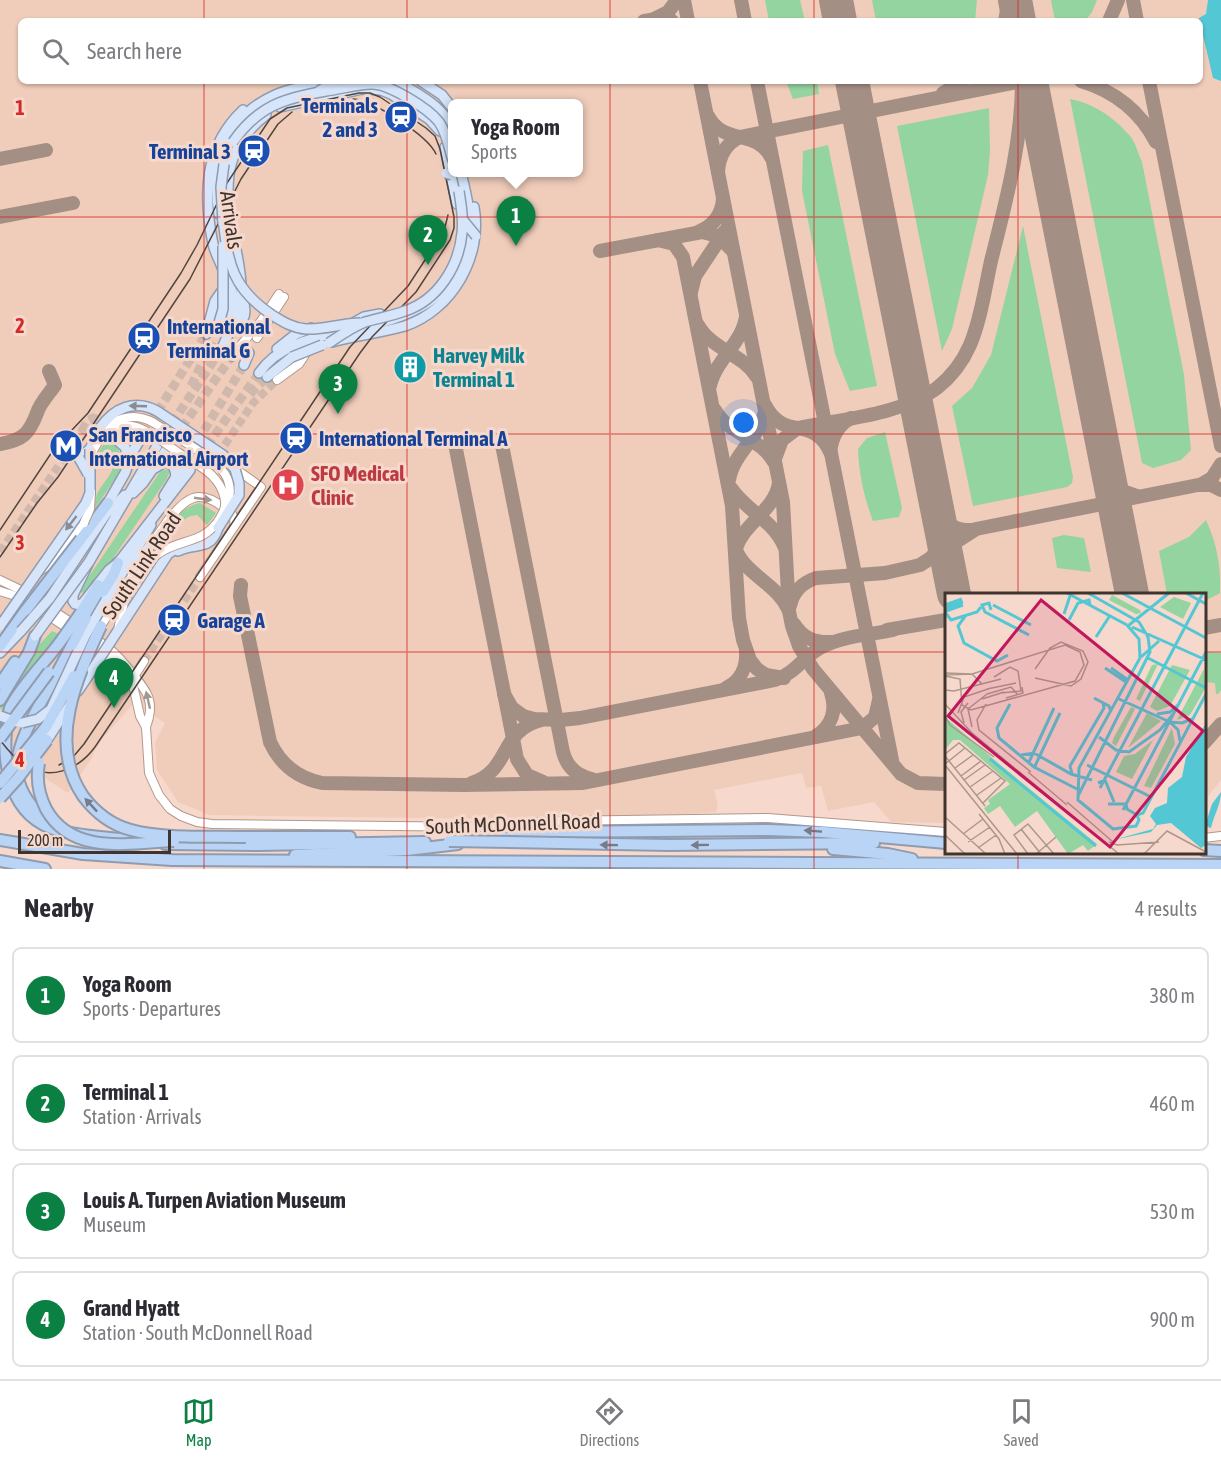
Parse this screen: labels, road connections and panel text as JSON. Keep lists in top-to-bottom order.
{
  "streets": {
    "main road": ["Arrivals"],
    "street": ["South Link Road", "South McDonnell Road"]
  },
  "one_way": ["South Link Road"],
  "places": {
    "station": [
      "Terminals 2 and 3",
      "Terminal 3",
      "International Terminal G",
      "International Terminal A",
      "Garage A"
    ],
    "building": ["Harvey Milk Terminal 1"],
    "metro station": ["San Francisco International Airport"],
    "hospital": ["SFO Medical Clinic"]
  },
  "scale_bar": "200 m",
  "page": {
    "search": "Search here",
    "popup": ["Yoga Room", "Sports"],
    "pins": [
      "1",
      "2",
      "3",
      "4"
    ],
    "scale": "200 m",
    "heading": ["Nearby", "4 results"],
    "list": [
      {
        "mark": "1",
        "name": "Yoga Room",
        "note": "Sports · Departures",
        "value": "380 m"
      },
      {
        "mark": "2",
        "name": "Terminal 1",
        "note": "Station · Arrivals",
        "value": "460 m"
      },
      {
        "mark": "3",
        "name": "Louis A. Turpen Aviation Museum",
        "note": "Museum",
        "value": "530 m"
      },
      {
        "mark": "4",
        "name": "Grand Hyatt",
        "note": "Station · South McDonnell Road",
        "value": "900 m"
      }
    ],
    "nav": ["Map", "Directions", "Saved"]
  },
  "grid": {
    "rows": [
      "1",
      "2",
      "3",
      "4"
    ]
  }
}
